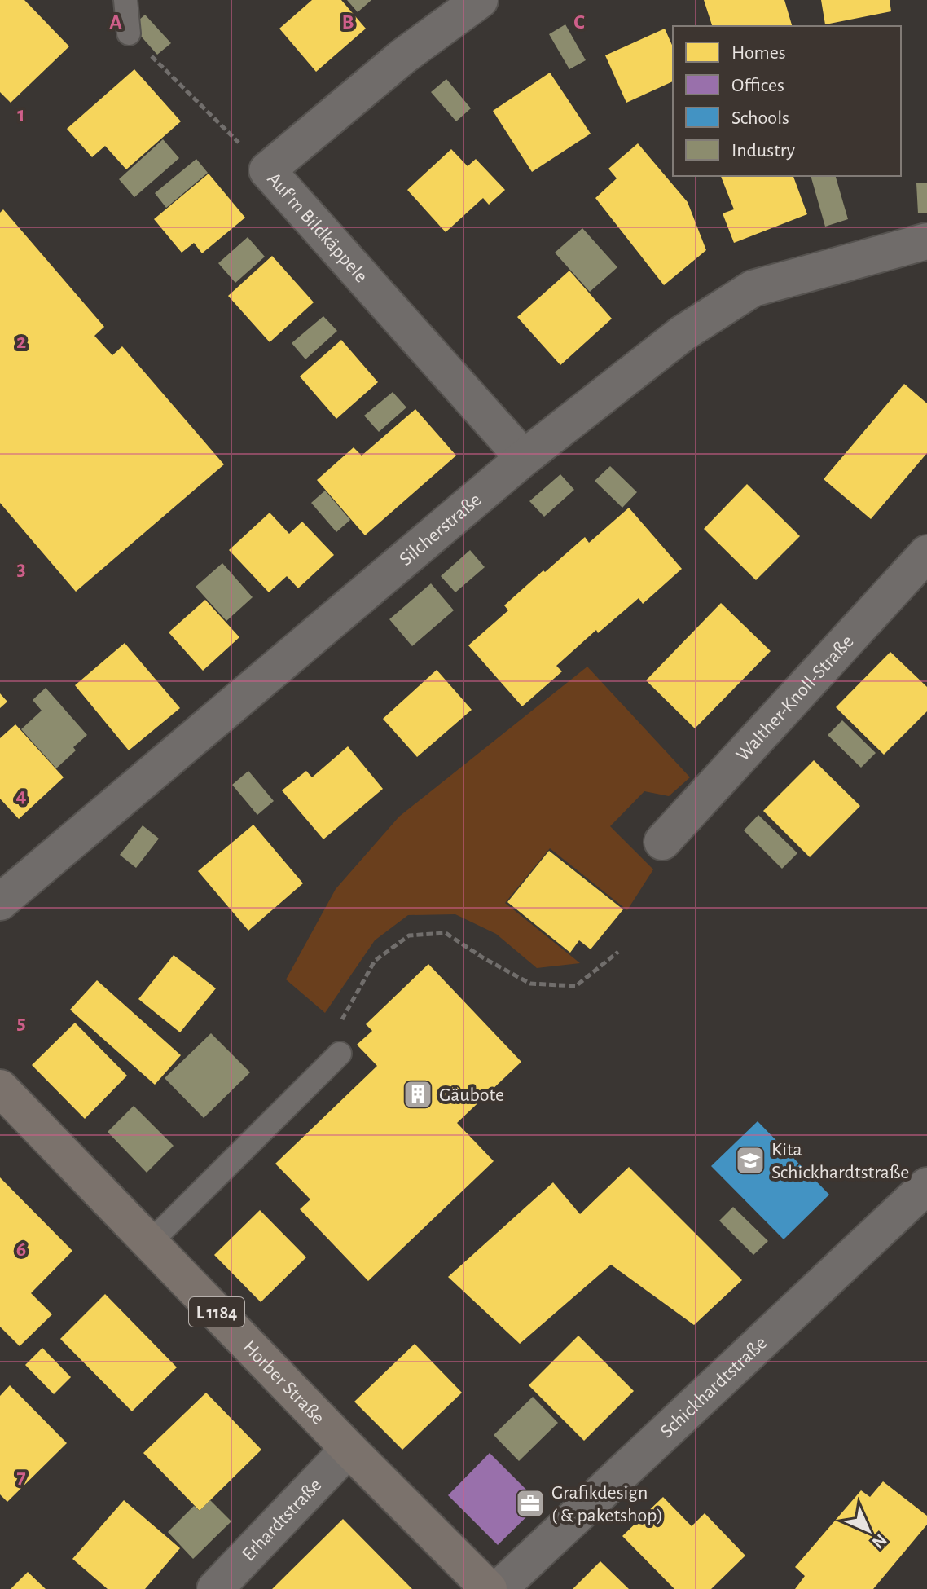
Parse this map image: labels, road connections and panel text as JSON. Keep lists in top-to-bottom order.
{
  "streets": {
    "main road": ["L 1184", "Horber Straße"],
    "street": [
      "Auf'm Bildkäppele",
      "Silcherstraße",
      "Walther-Knoll-Straße",
      "Schickhardtstraße",
      "Erhardtstraße"
    ]
  },
  "crossings": [
    ["Auf'm Bildkäppele", "Silcherstraße"],
    ["Horber Straße", "Erhardtstraße"]
  ],
  "places": {
    "building": ["Gäubote"],
    "school or university": ["Kita Schickhardtstraße"],
    "office": ["Grafikdesign ( & paketshop)"]
  },
  "legend": [
    "Homes",
    "Offices",
    "Schools",
    "Industry"
  ],
  "north": "bottom right",
  "grid": {
    "columns": ["A", "B", "C"],
    "rows": [
      "1",
      "2",
      "3",
      "4",
      "5",
      "6",
      "7"
    ]
  }
}
